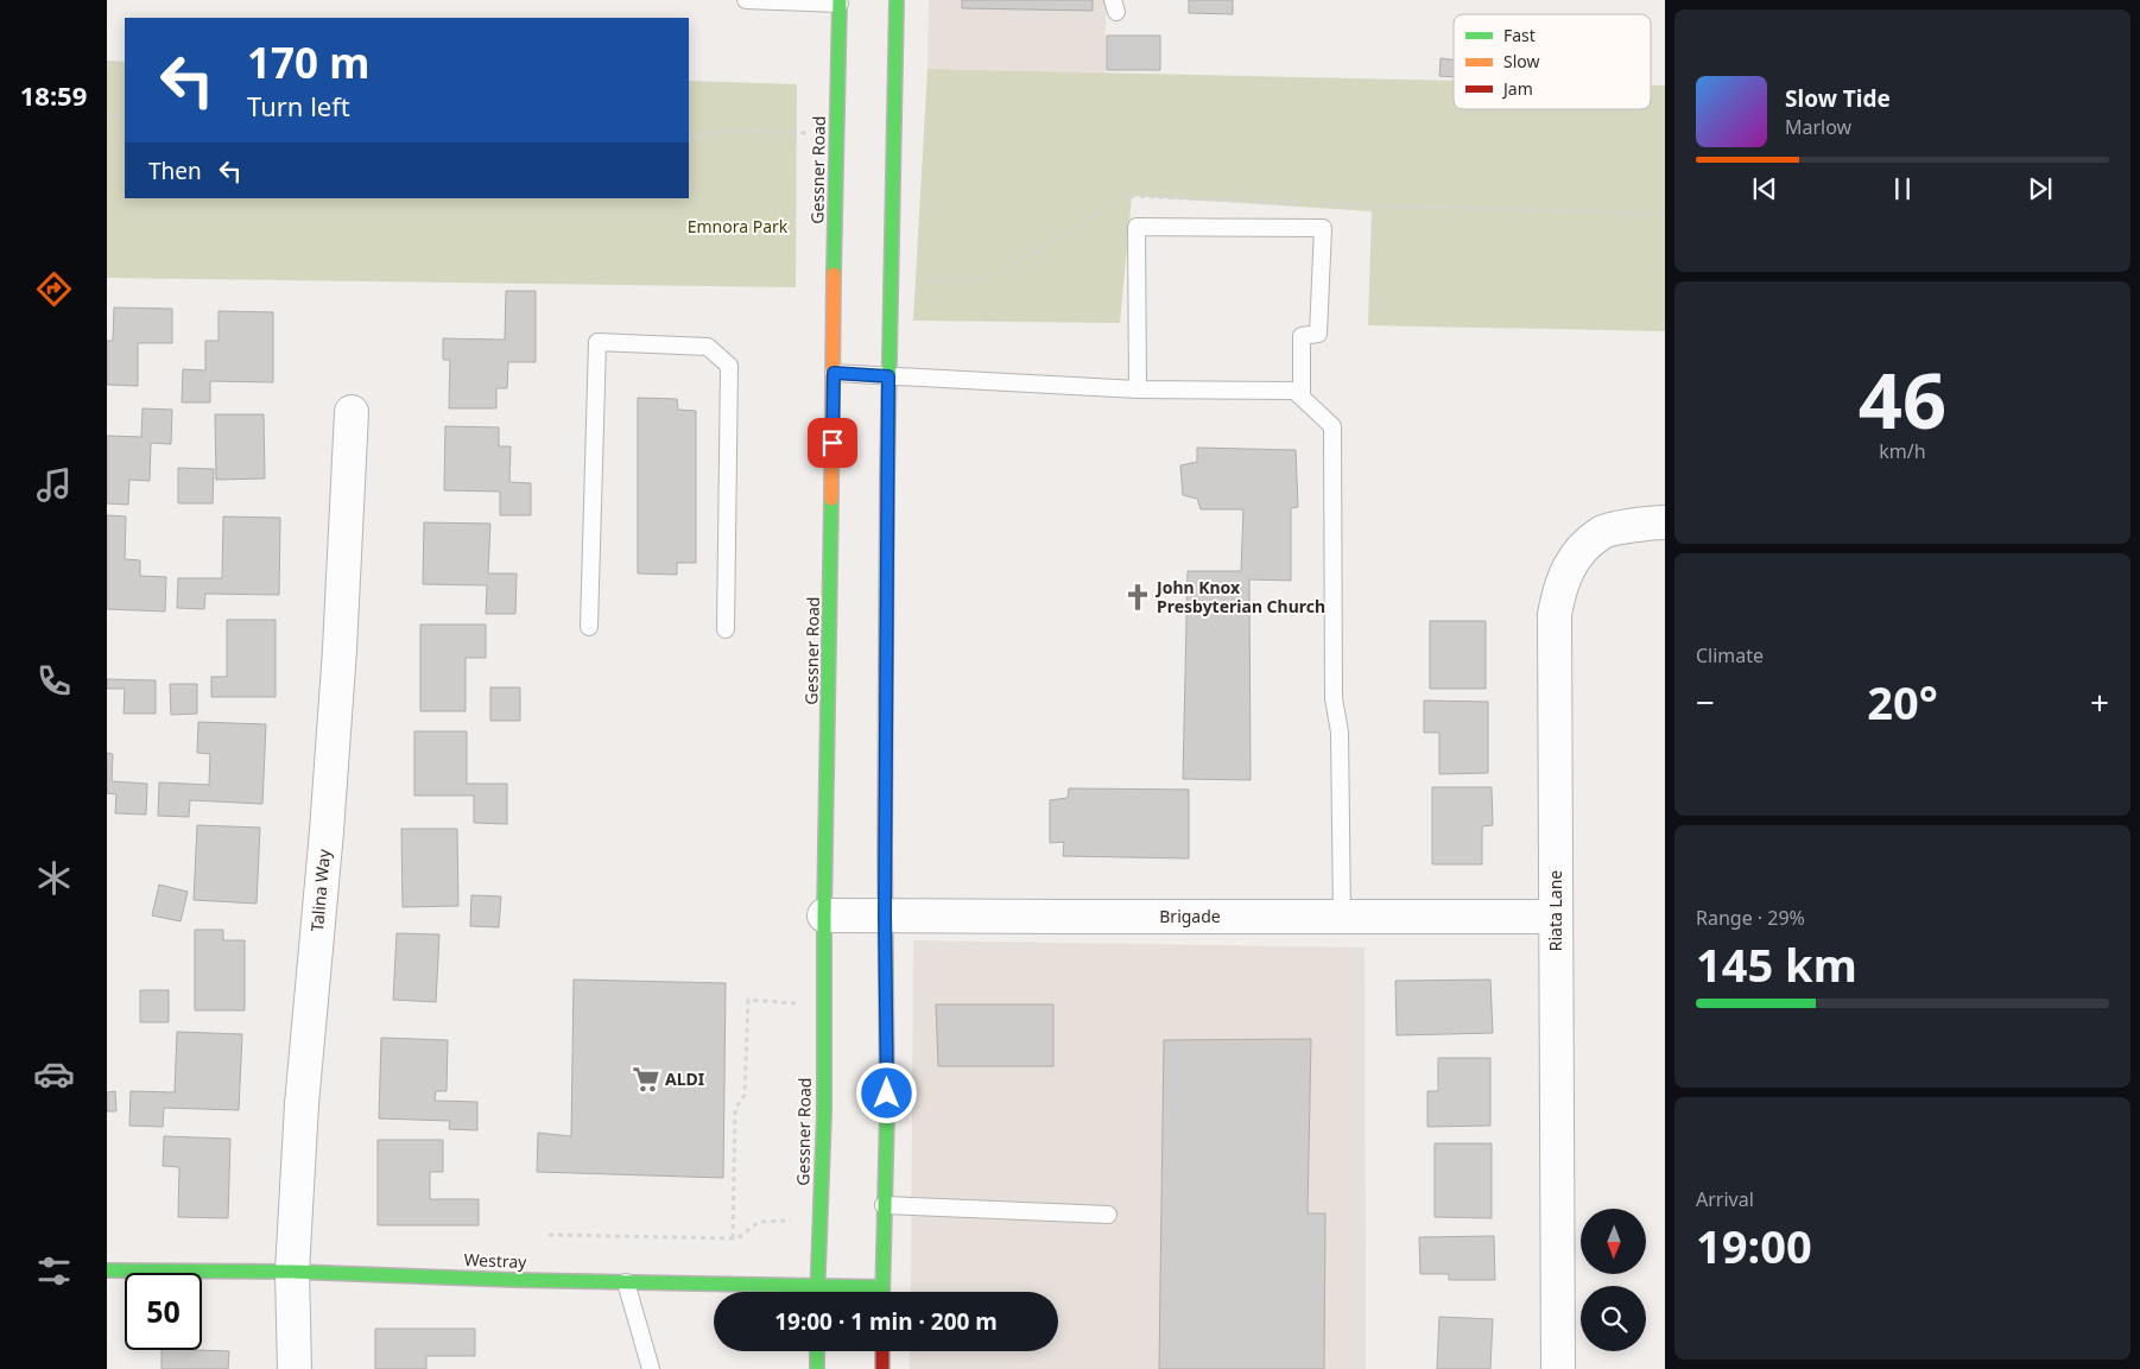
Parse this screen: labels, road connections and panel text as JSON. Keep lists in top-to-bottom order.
{
  "streets": {
    "main road": ["Gessner Road", "Westray"],
    "street": ["Talina Way", "Riata Lane", "Brigade"]
  },
  "crossings": [
    ["Gessner Road", "Brigade"],
    ["Gessner Road", "Westray"],
    ["Talina Way", "Westray"],
    ["Riata Lane", "Brigade"]
  ],
  "parks": ["Emnora Park"],
  "places": {
    "church": ["John Knox Presbyterian Church"],
    "supermarket": ["ALDI"]
  },
  "legend": ["Fast", "Slow", "Jam"],
  "north": "bottom",
  "page": {
    "tabs": "18:59",
    "turn": ["170 m", "Turn left"],
    "song": ["Slow Tide", "Marlow"],
    "then": "Then",
    "tile": [
      ["46", "km/h"],
      "Climate",
      ["Range · 29%", "145 km"],
      ["Arrival", "19:00"]
    ],
    "heat": ["−", "20°", "+"],
    "limit": "50",
    "trip": "19:00 · 1 min · 200 m"
  }
}
